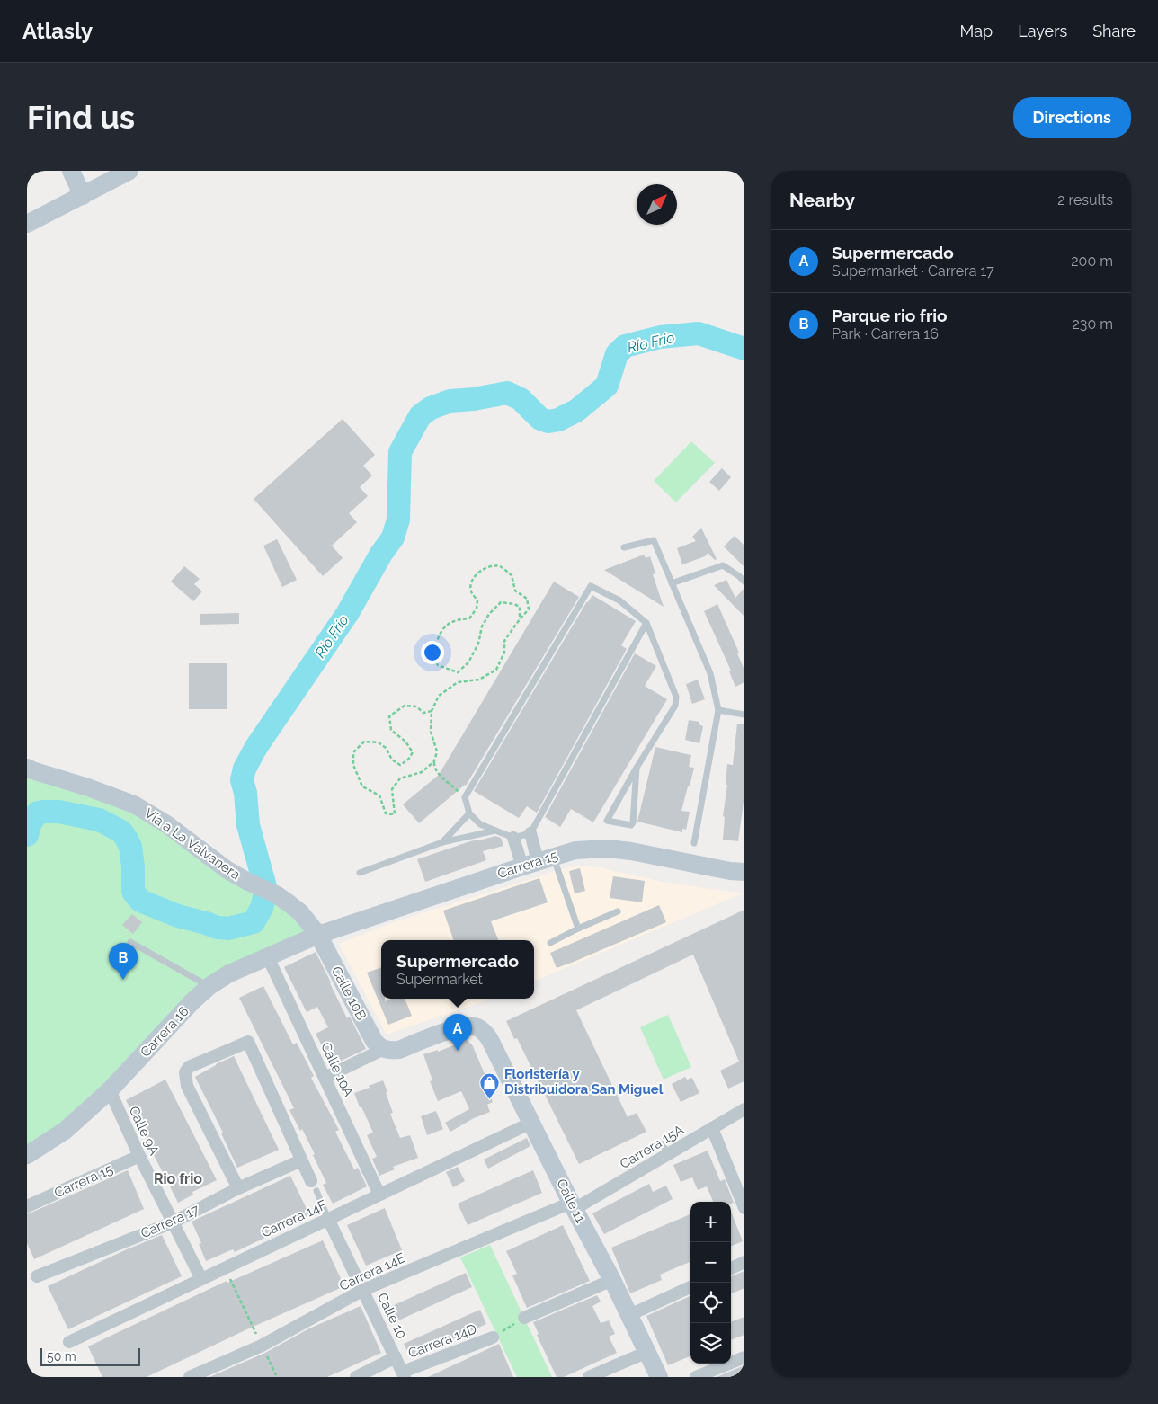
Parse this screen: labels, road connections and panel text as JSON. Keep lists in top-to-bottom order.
{
  "streets": {
    "street": [
      "Vía a La Valvanera",
      "Carrera 15",
      "Calle 10B",
      "Carrera 16",
      "Calle 10A",
      "Calle 9A",
      "Carrera 15A",
      "Calle 11",
      "Carrera 14F",
      "Carrera 17",
      "Carrera 14E",
      "Calle 10",
      "Carrera 14D"
    ]
  },
  "crossings": [
    ["Vía a La Valvanera", "Carrera 15"],
    ["Vía a La Valvanera", "Calle 10B"],
    ["Vía a La Valvanera", "Carrera 16"],
    ["Carrera 15", "Calle 10B"],
    ["Carrera 15", "Carrera 16"],
    ["Carrera 15", "Calle 9A"],
    ["Calle 10B", "Carrera 16"],
    ["Calle 10B", "Calle 11"],
    ["Carrera 16", "Calle 10A"],
    ["Carrera 16", "Calle 9A"],
    ["Calle 10A", "Carrera 14F"],
    ["Calle 9A", "Carrera 14F"],
    ["Calle 9A", "Carrera 17"],
    ["Carrera 15A", "Calle 11"],
    ["Carrera 15A", "Carrera 14E"],
    ["Calle 11", "Carrera 14F"],
    ["Calle 11", "Carrera 14E"],
    ["Carrera 14F", "Calle 10"],
    ["Carrera 14E", "Calle 10"],
    ["Calle 10", "Carrera 14D"]
  ],
  "districts": ["Rio frio"],
  "water": ["Río Frío"],
  "places": {
    "shop": ["Floristería y Distribuidora San Miguel"]
  },
  "scale_bar": "50 m",
  "north": "top right",
  "page": {
    "header": "Atlasly",
    "nav": ["Map", "Layers", "Share"],
    "buttons": "Directions",
    "title": "Find us",
    "heading": ["Nearby", "2 results"],
    "list": [
      {
        "mark": "A",
        "name": "Supermercado",
        "note": "Supermarket · Carrera 17",
        "value": "200 m"
      },
      {
        "mark": "B",
        "name": "Parque rio frio",
        "note": "Park · Carrera 16",
        "value": "230 m"
      }
    ],
    "popup": ["Supermercado", "Supermarket"],
    "pins": ["B", "A"],
    "map_buttons": ["+", "−"],
    "scale": "50 m"
  }
}
